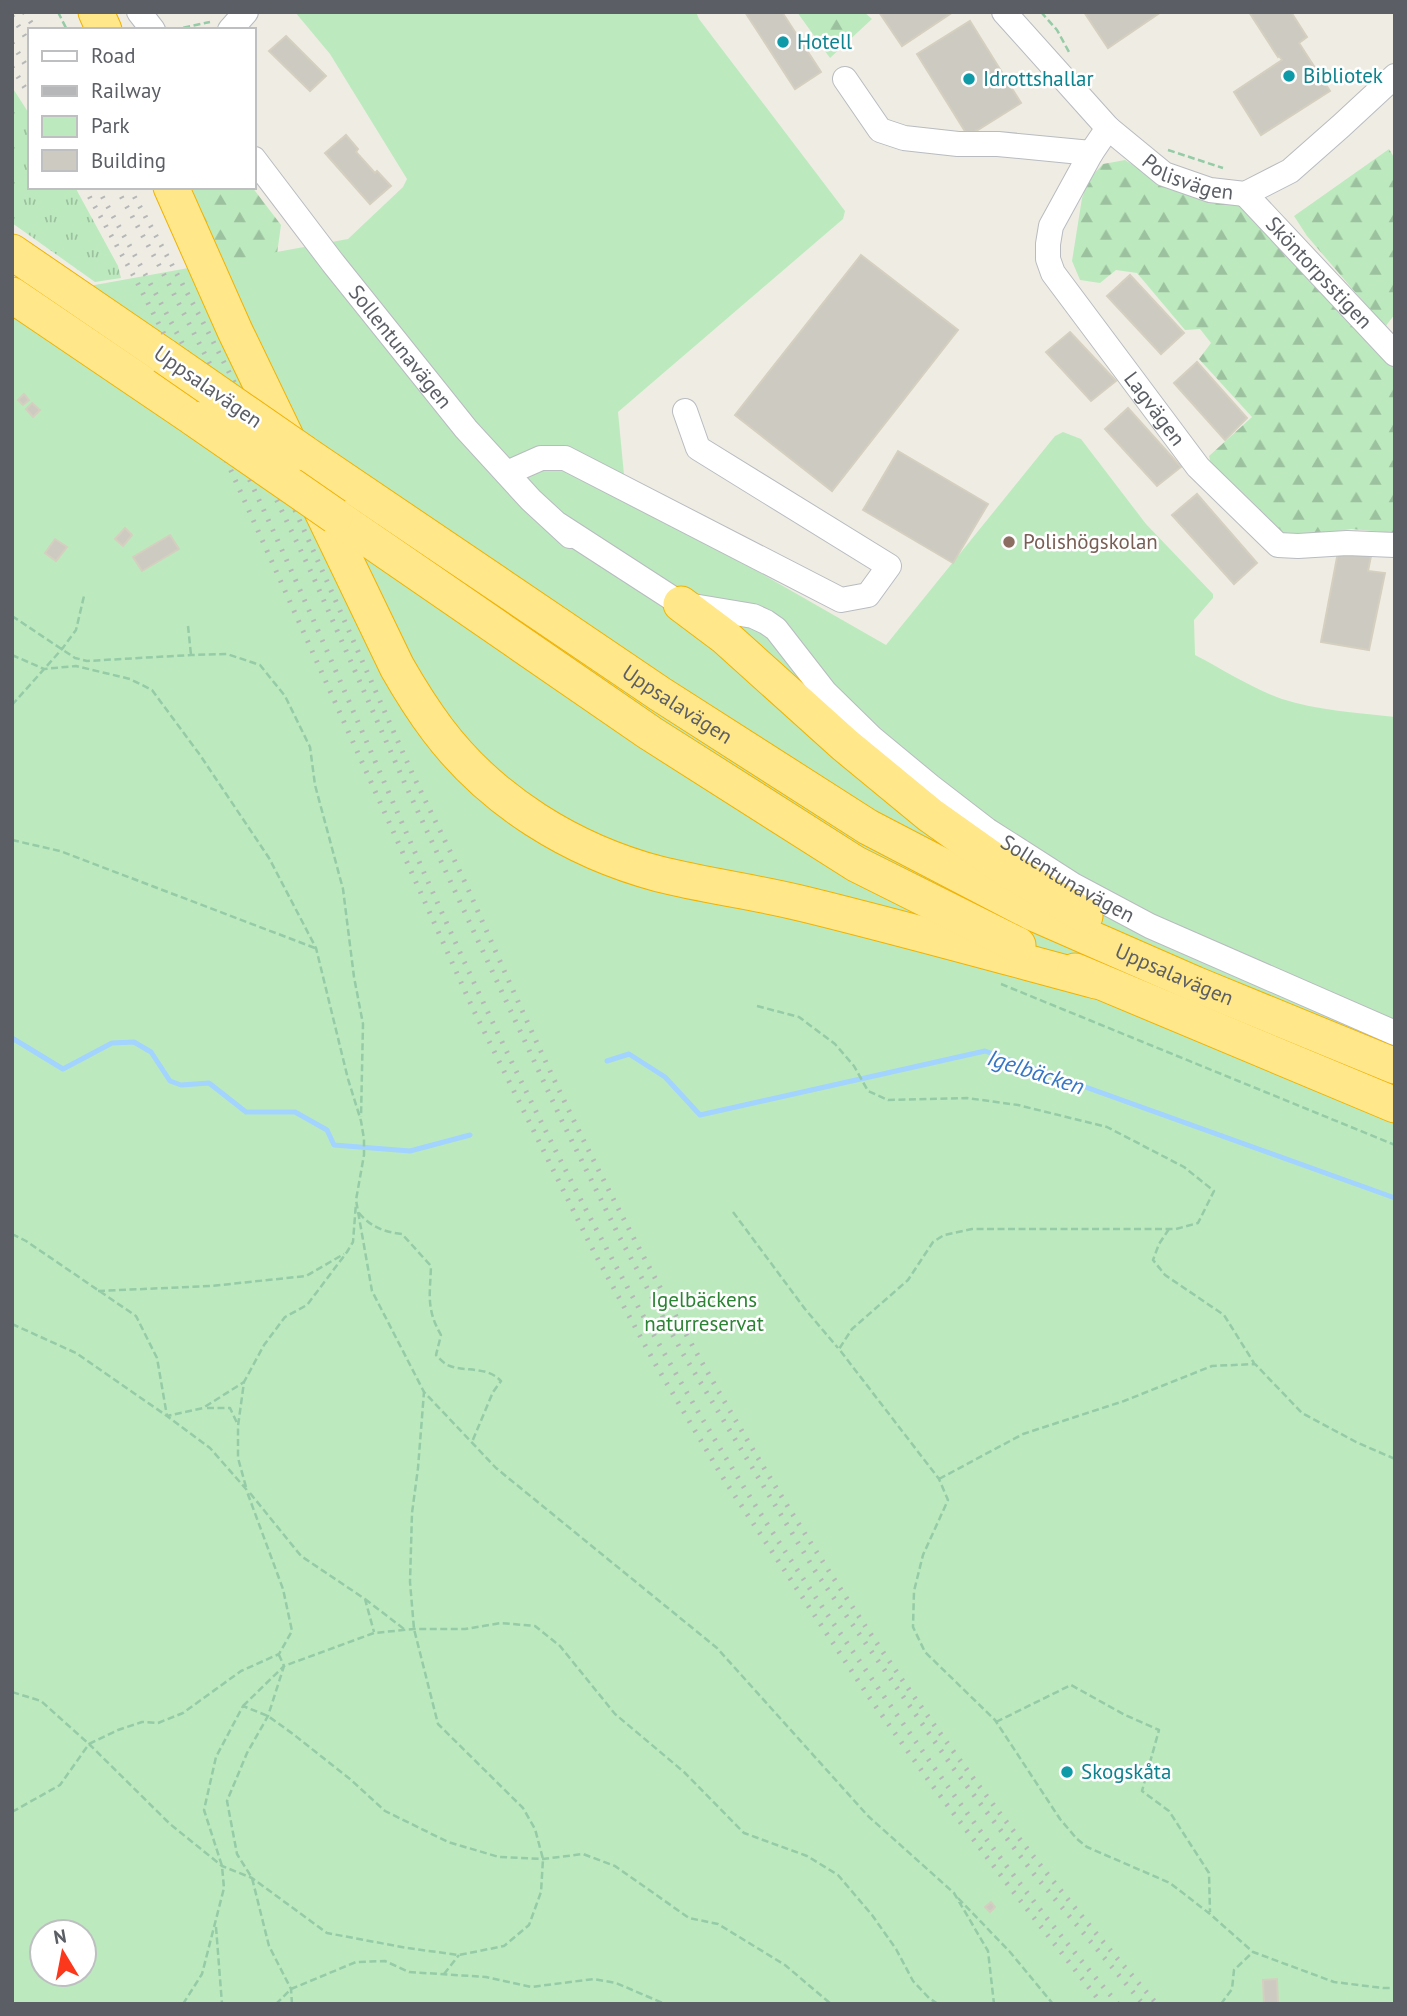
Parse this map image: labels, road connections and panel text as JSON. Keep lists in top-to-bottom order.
{
  "streets": {
    "highway": ["Uppsalavägen"],
    "street": [
      "Polisvägen",
      "Sköntorpsstigen",
      "Sollentunavägen",
      "Lagvägen"
    ]
  },
  "crossings": [
    ["Polisvägen", "Sköntorpsstigen"],
    ["Polisvägen", "Lagvägen"]
  ],
  "water": ["Igelbäcken"],
  "parks": ["Igelbäckens naturreservat"],
  "places": [
    "Hotell",
    "Bibliotek",
    "Idrottshallar",
    "Polishögskolan",
    "Skogskåta"
  ],
  "legend": [
    "Road",
    "Railway",
    "Park",
    "Building"
  ],
  "north": "top"
}
